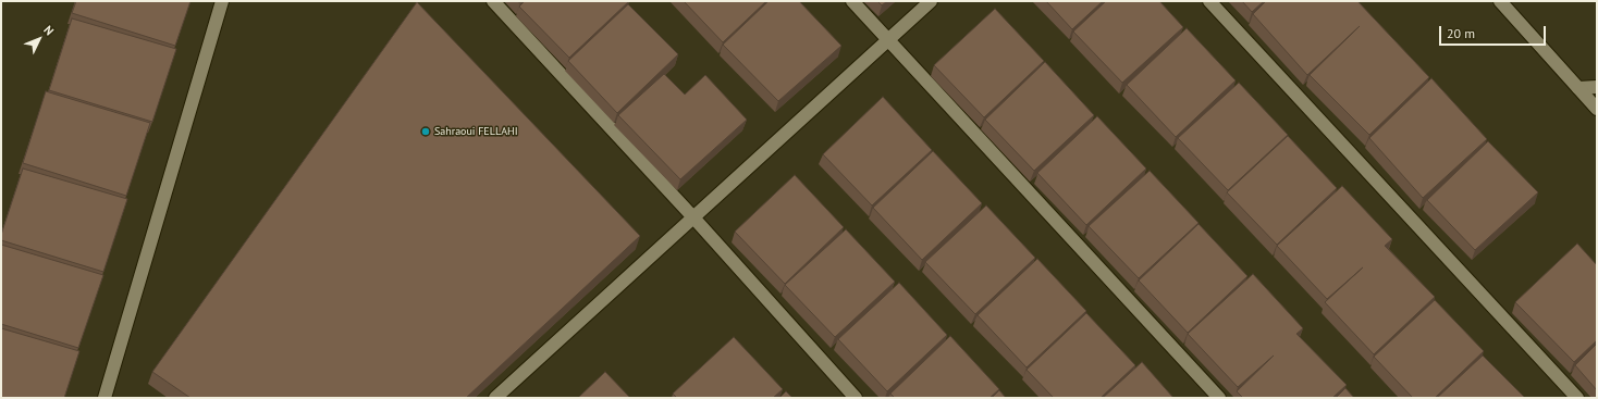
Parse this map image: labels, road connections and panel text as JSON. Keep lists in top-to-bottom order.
{
  "places": ["Sahraoui FELLAHI"],
  "scale_bar": "20 m",
  "north": "top right"
}
